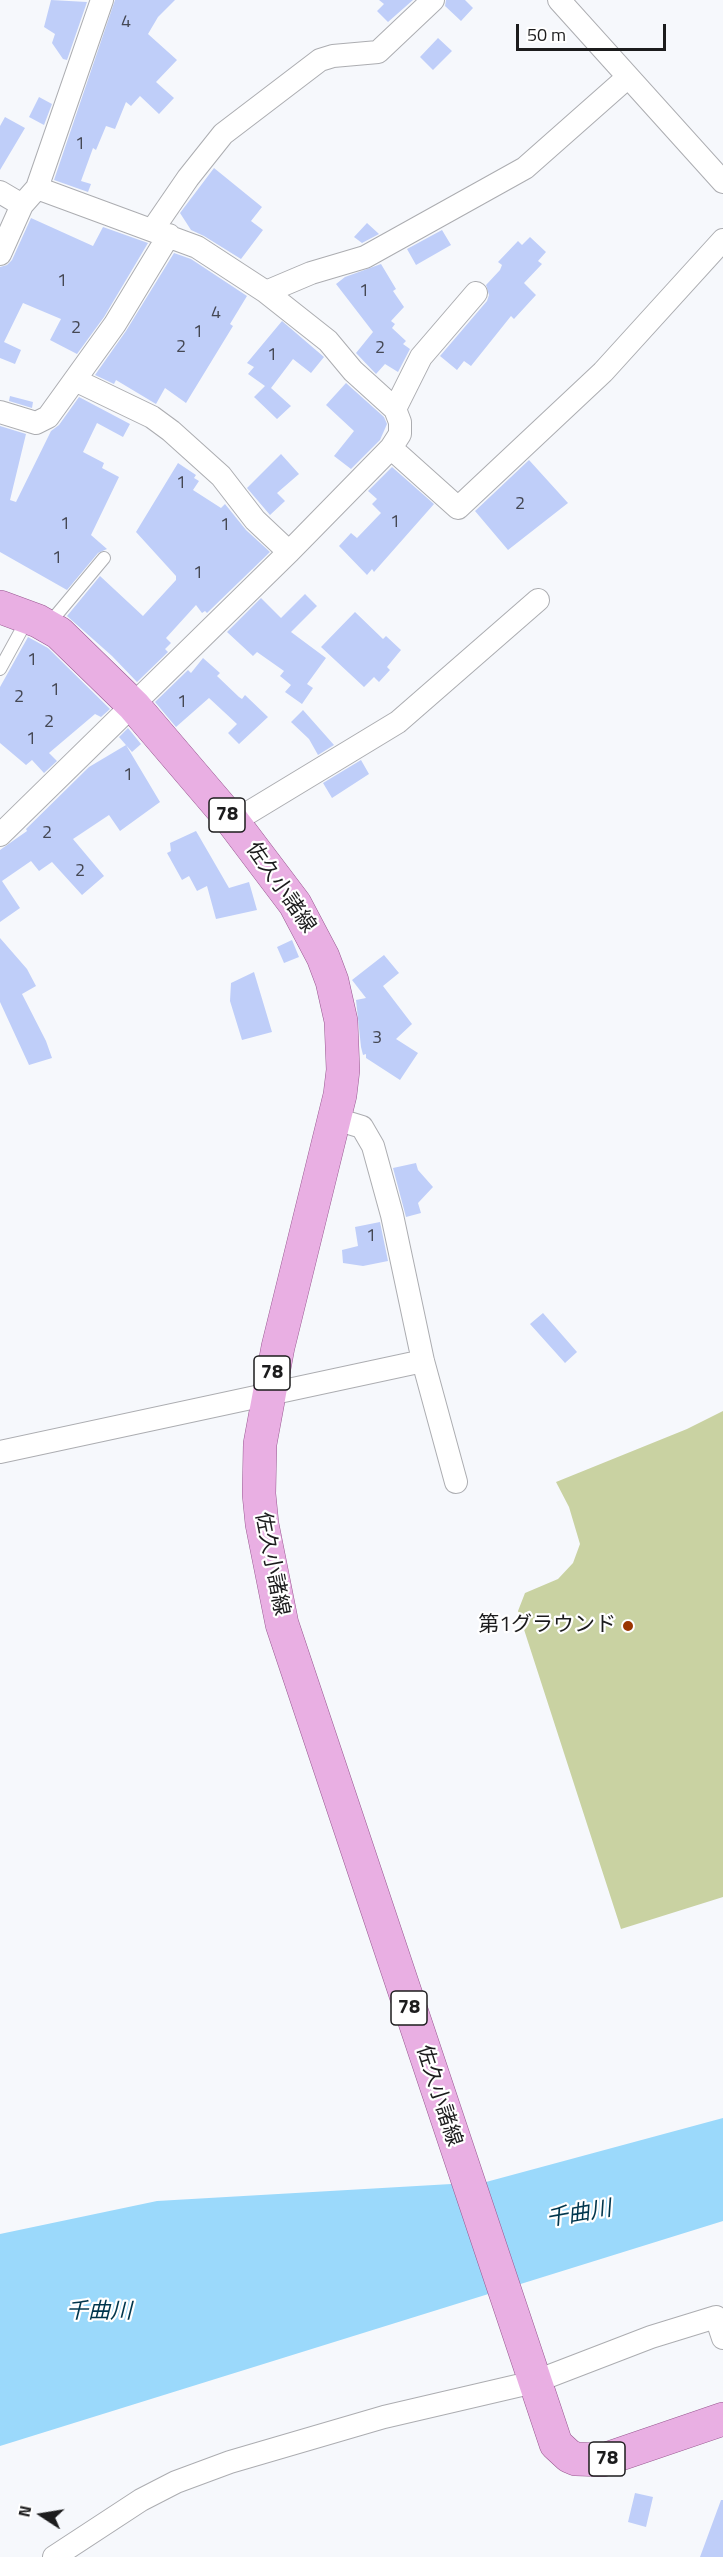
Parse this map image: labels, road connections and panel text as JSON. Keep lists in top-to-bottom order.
{
  "streets": {
    "main road": ["78", "佐久小諸線"]
  },
  "water": ["千曲川"],
  "places": ["第1グラウンド"],
  "house_numbers": [
    "4",
    "1",
    "1",
    "1",
    "4",
    "2",
    "1",
    "2",
    "2",
    "1",
    "1",
    "2",
    "1",
    "1",
    "1",
    "1",
    "1",
    "1",
    "1",
    "2",
    "1",
    "2",
    "1",
    "1",
    "2",
    "2",
    "3",
    "1"
  ],
  "scale_bar": "50 m",
  "north": "left"
}
